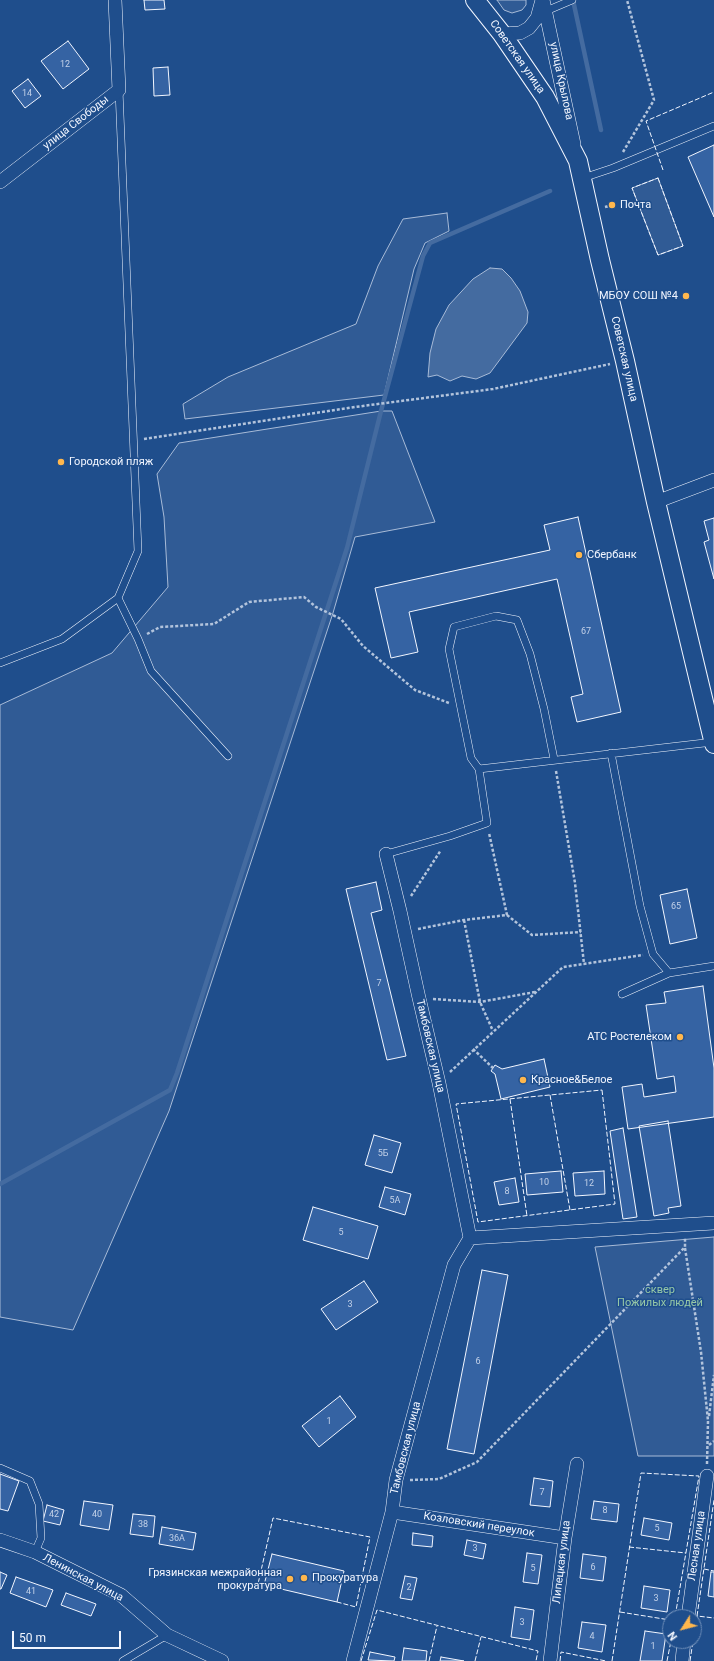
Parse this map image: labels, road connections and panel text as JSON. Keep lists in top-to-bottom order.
{
  "streets": {
    "main road": ["Советская улица"],
    "street": [
      "улица Крылова",
      "улица Свободы",
      "Тамбовская улица",
      "Козловский переулок",
      "Лесная улица",
      "Липецкая улица",
      "Ленинская улица"
    ]
  },
  "crossings": [
    ["Советская улица", "улица Крылова"],
    ["Тамбовская улица", "Козловский переулок"],
    ["Козловский переулок", "Липецкая улица"]
  ],
  "parks": ["сквер Пожилых людей"],
  "places": [
    "Почта",
    "МБОУ СОШ №4",
    "Городской пляж",
    "Сбербанк",
    "АТС Ростелеком",
    "Красное&Белое",
    "Прокуратура",
    "Грязинская межрайонная прокуратура"
  ],
  "house_numbers": [
    "12",
    "14",
    "67",
    "65",
    "7",
    "5Б",
    "10",
    "12",
    "8",
    "5А",
    "5",
    "3",
    "6",
    "1",
    "7",
    "8",
    "42",
    "40",
    "38",
    "5",
    "36А",
    "3",
    "6",
    "5",
    "2",
    "41",
    "3",
    "3",
    "4",
    "1"
  ],
  "scale_bar": "50 m",
  "north": "bottom left"
}
